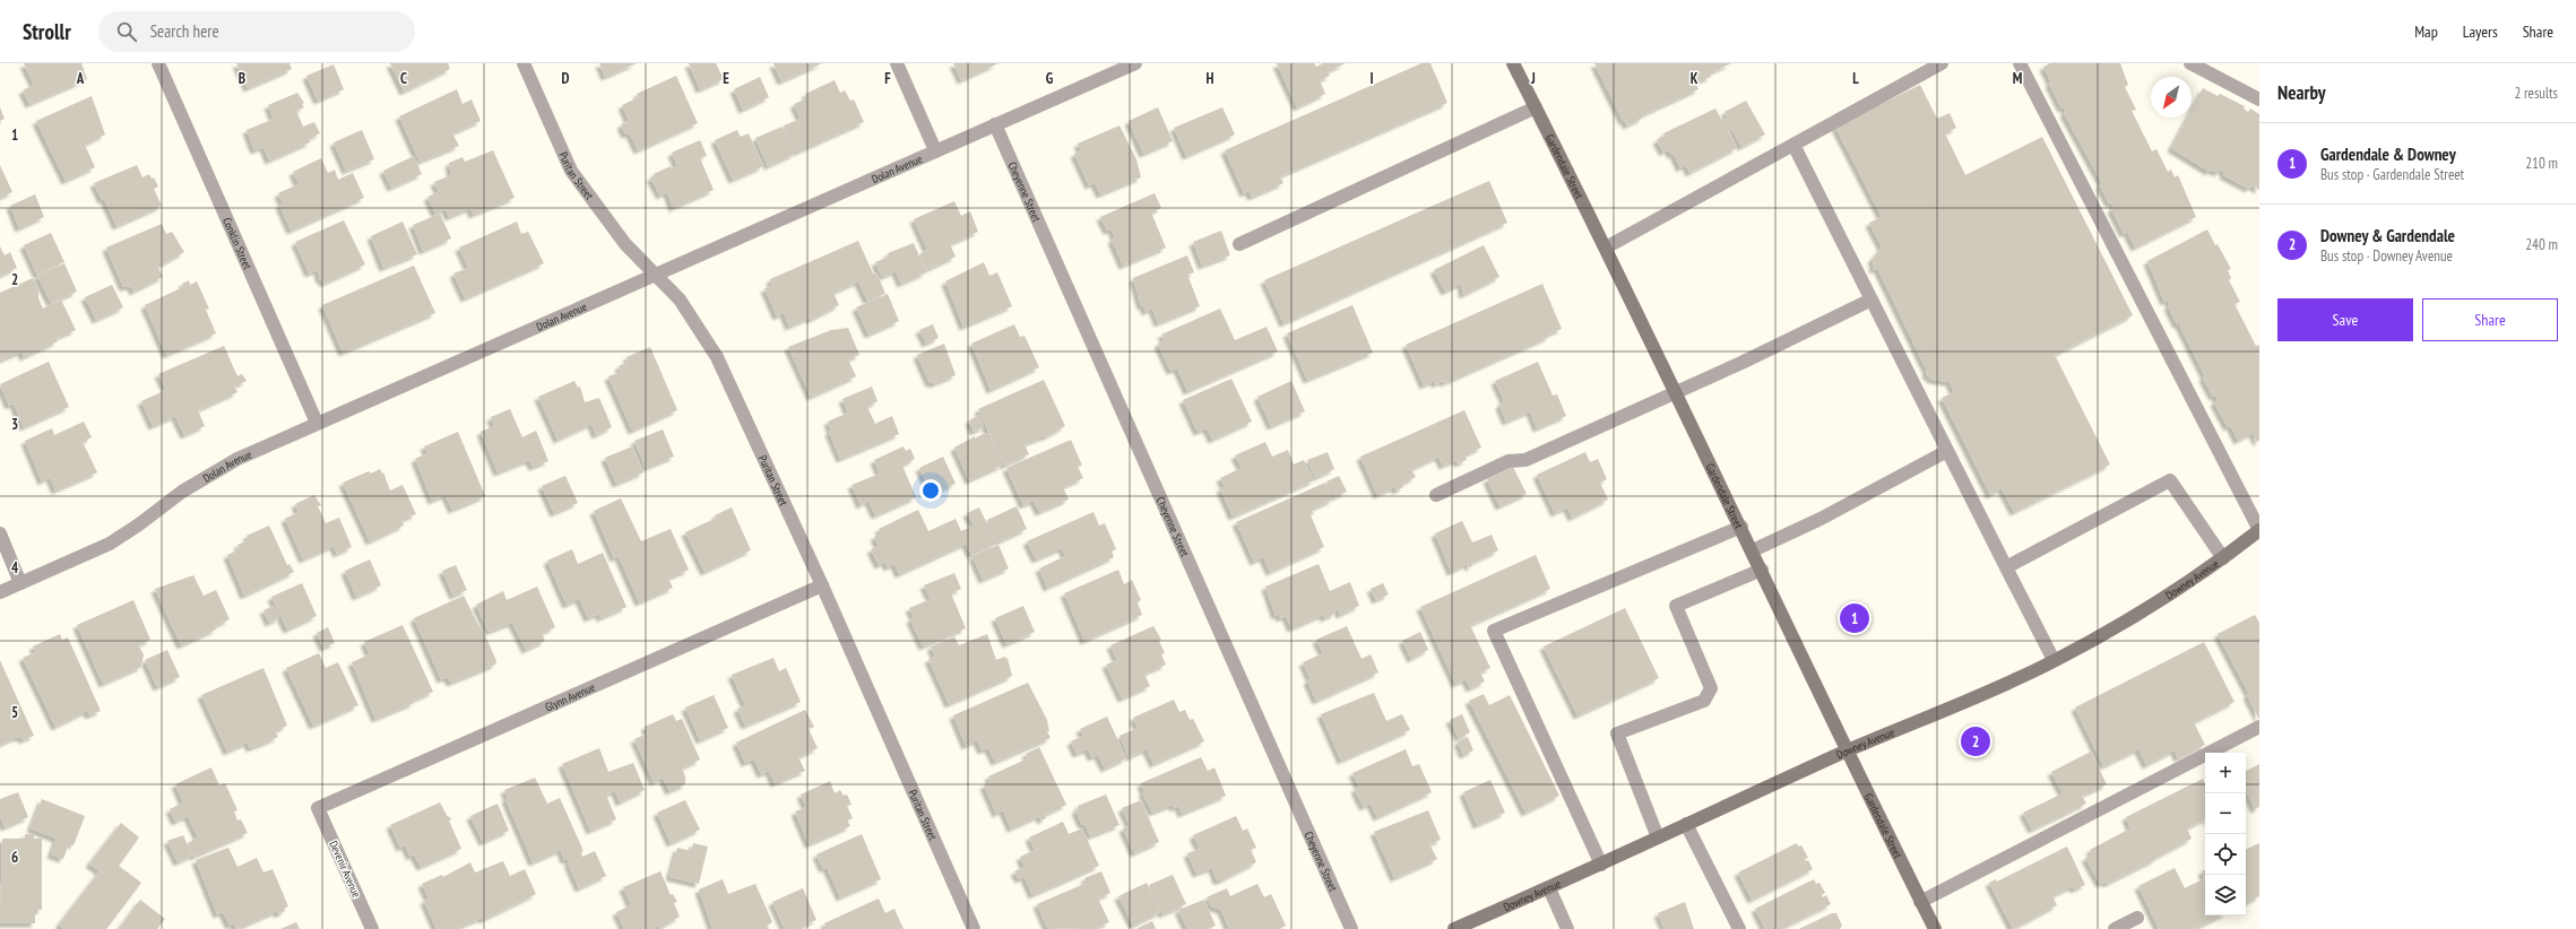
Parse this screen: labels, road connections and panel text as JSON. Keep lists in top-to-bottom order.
{
  "streets": {
    "street": [
      "Gardendale Street",
      "Dolan Avenue",
      "Puritan Street",
      "Cheyenne Street",
      "Conklin Street",
      "Downey Avenue",
      "Glynn Avenue",
      "Devenir Avenue"
    ]
  },
  "crossings": [
    ["Gardendale Street", "Downey Avenue"],
    ["Dolan Avenue", "Puritan Street"],
    ["Dolan Avenue", "Cheyenne Street"],
    ["Dolan Avenue", "Conklin Street"],
    ["Puritan Street", "Glynn Avenue"],
    ["Glynn Avenue", "Devenir Avenue"]
  ],
  "north": "bottom left",
  "page": {
    "header": "Strollr",
    "search": "Search here",
    "nav": ["Map", "Layers", "Share"],
    "heading": ["Nearby", "2 results"],
    "list": [
      {
        "mark": "1",
        "name": "Gardendale & Downey",
        "note": "Bus stop · Gardendale Street",
        "value": "210 m"
      },
      {
        "mark": "2",
        "name": "Downey & Gardendale",
        "note": "Bus stop · Downey Avenue",
        "value": "240 m"
      }
    ],
    "buttons": ["Save", "Share"],
    "pins": ["1", "2"],
    "map_buttons": ["+", "−"]
  },
  "grid": {
    "columns": [
      "A",
      "B",
      "C",
      "D",
      "E",
      "F",
      "G",
      "H",
      "I",
      "J",
      "K",
      "L",
      "M"
    ],
    "rows": [
      "1",
      "2",
      "3",
      "4",
      "5",
      "6"
    ]
  }
}
